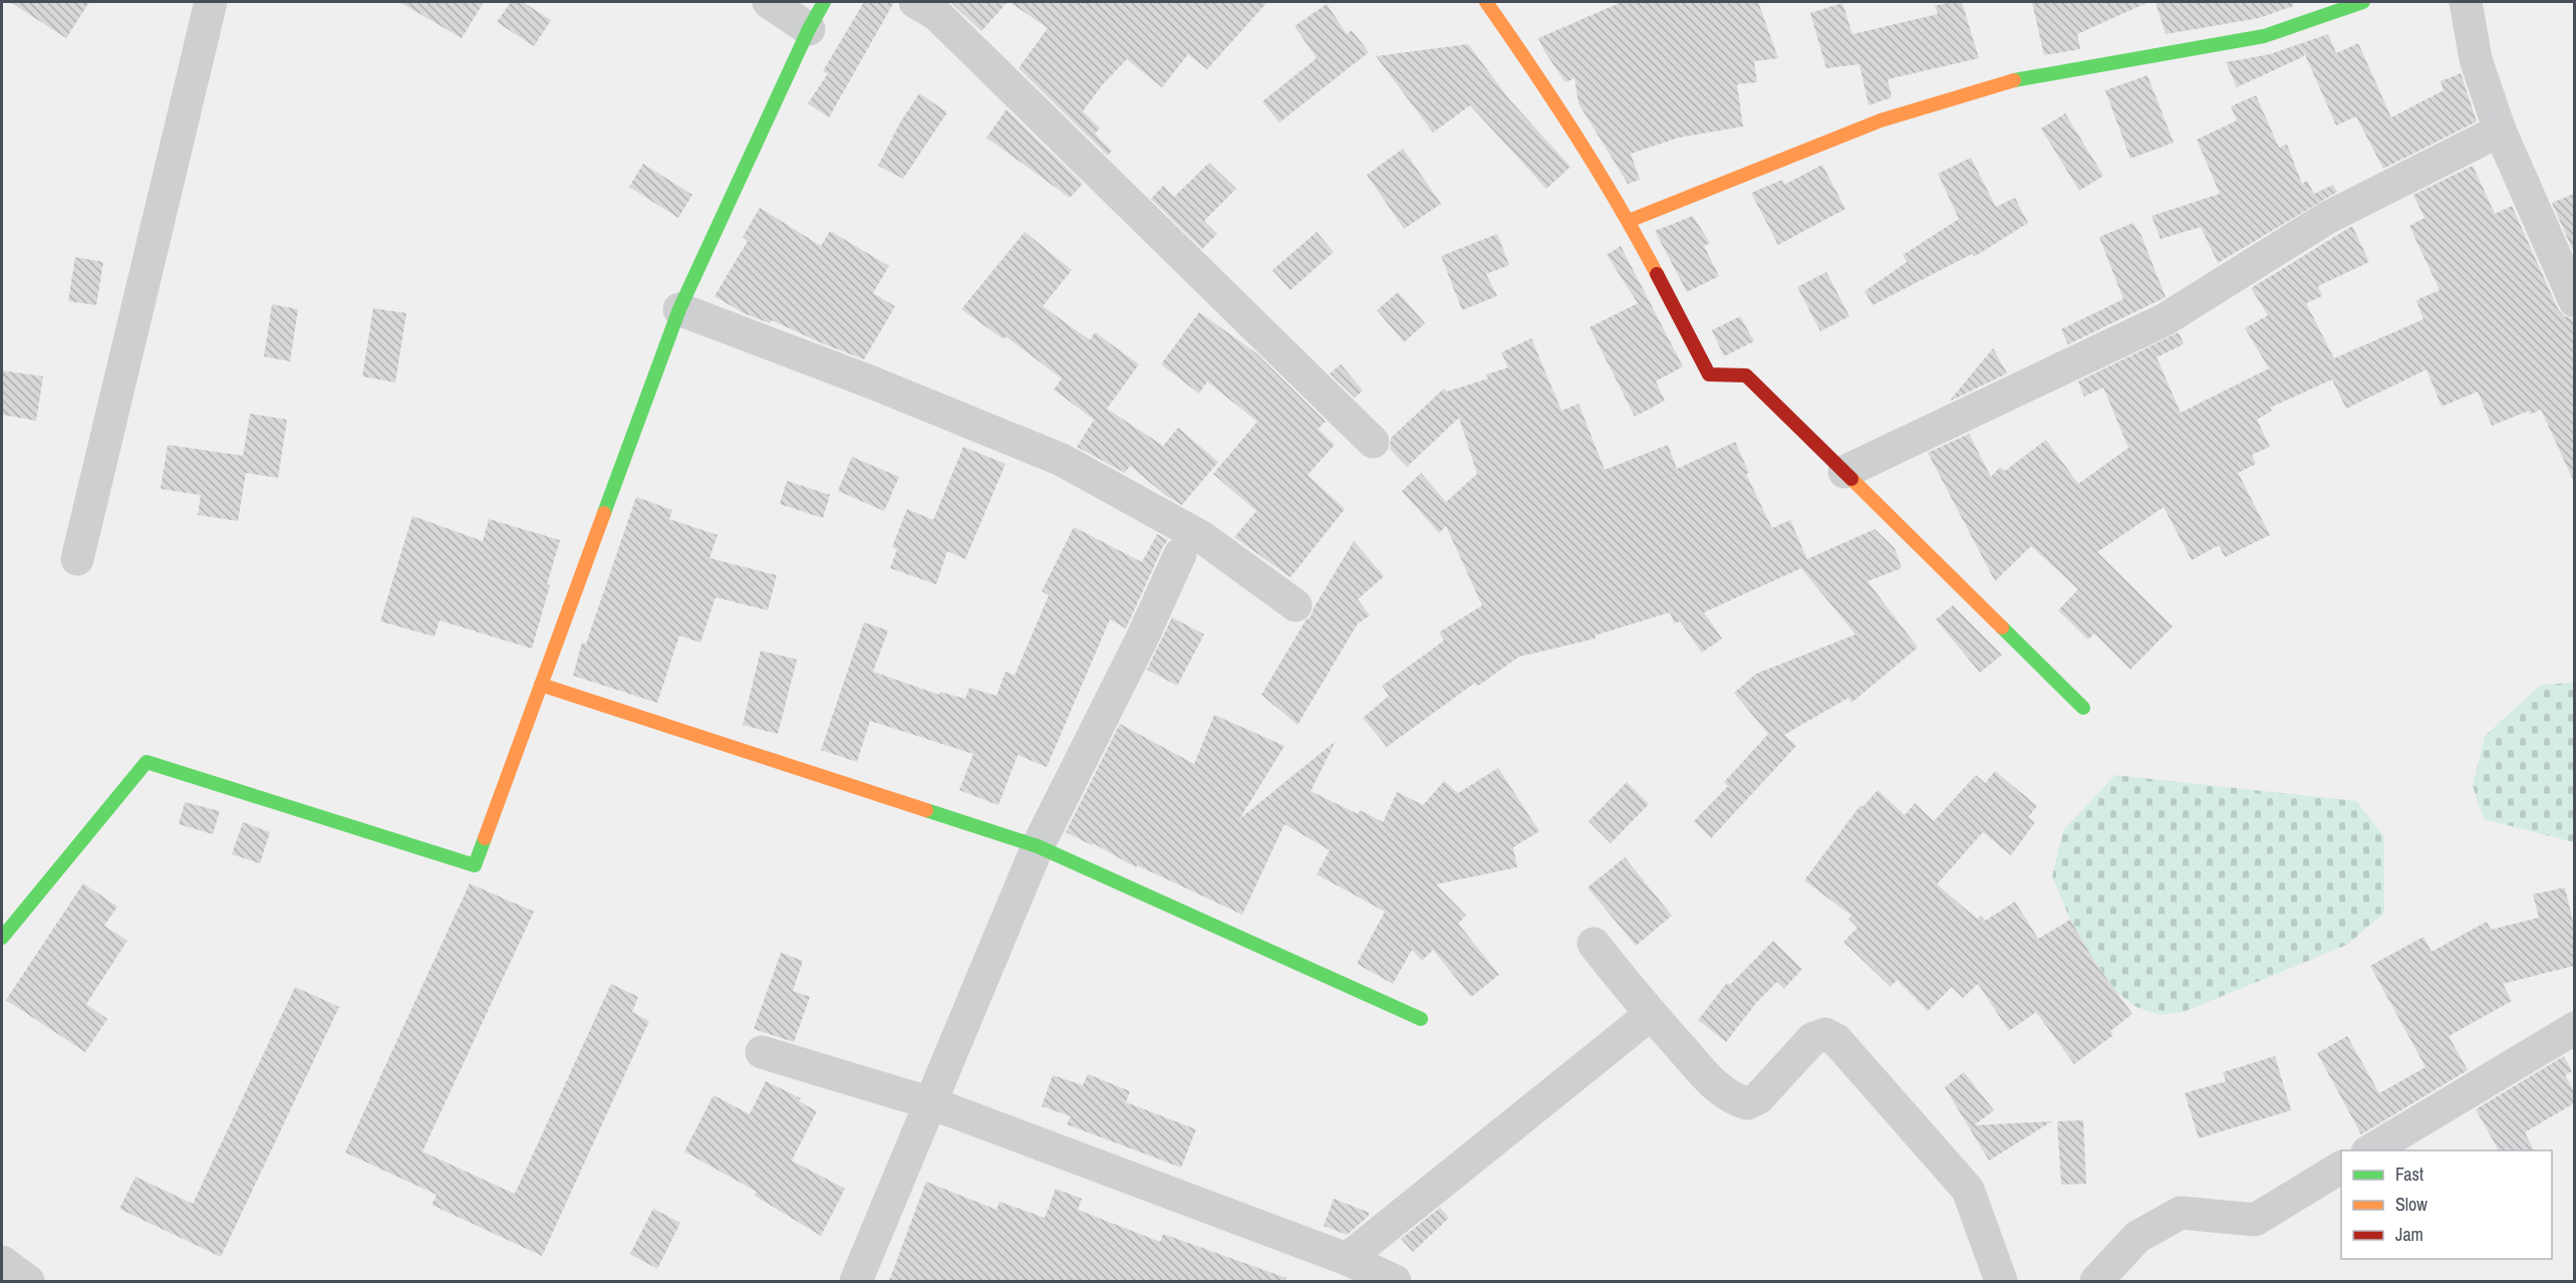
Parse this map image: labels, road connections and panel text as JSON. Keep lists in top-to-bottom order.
{
  "legend": ["Fast", "Slow", "Jam"]
}
